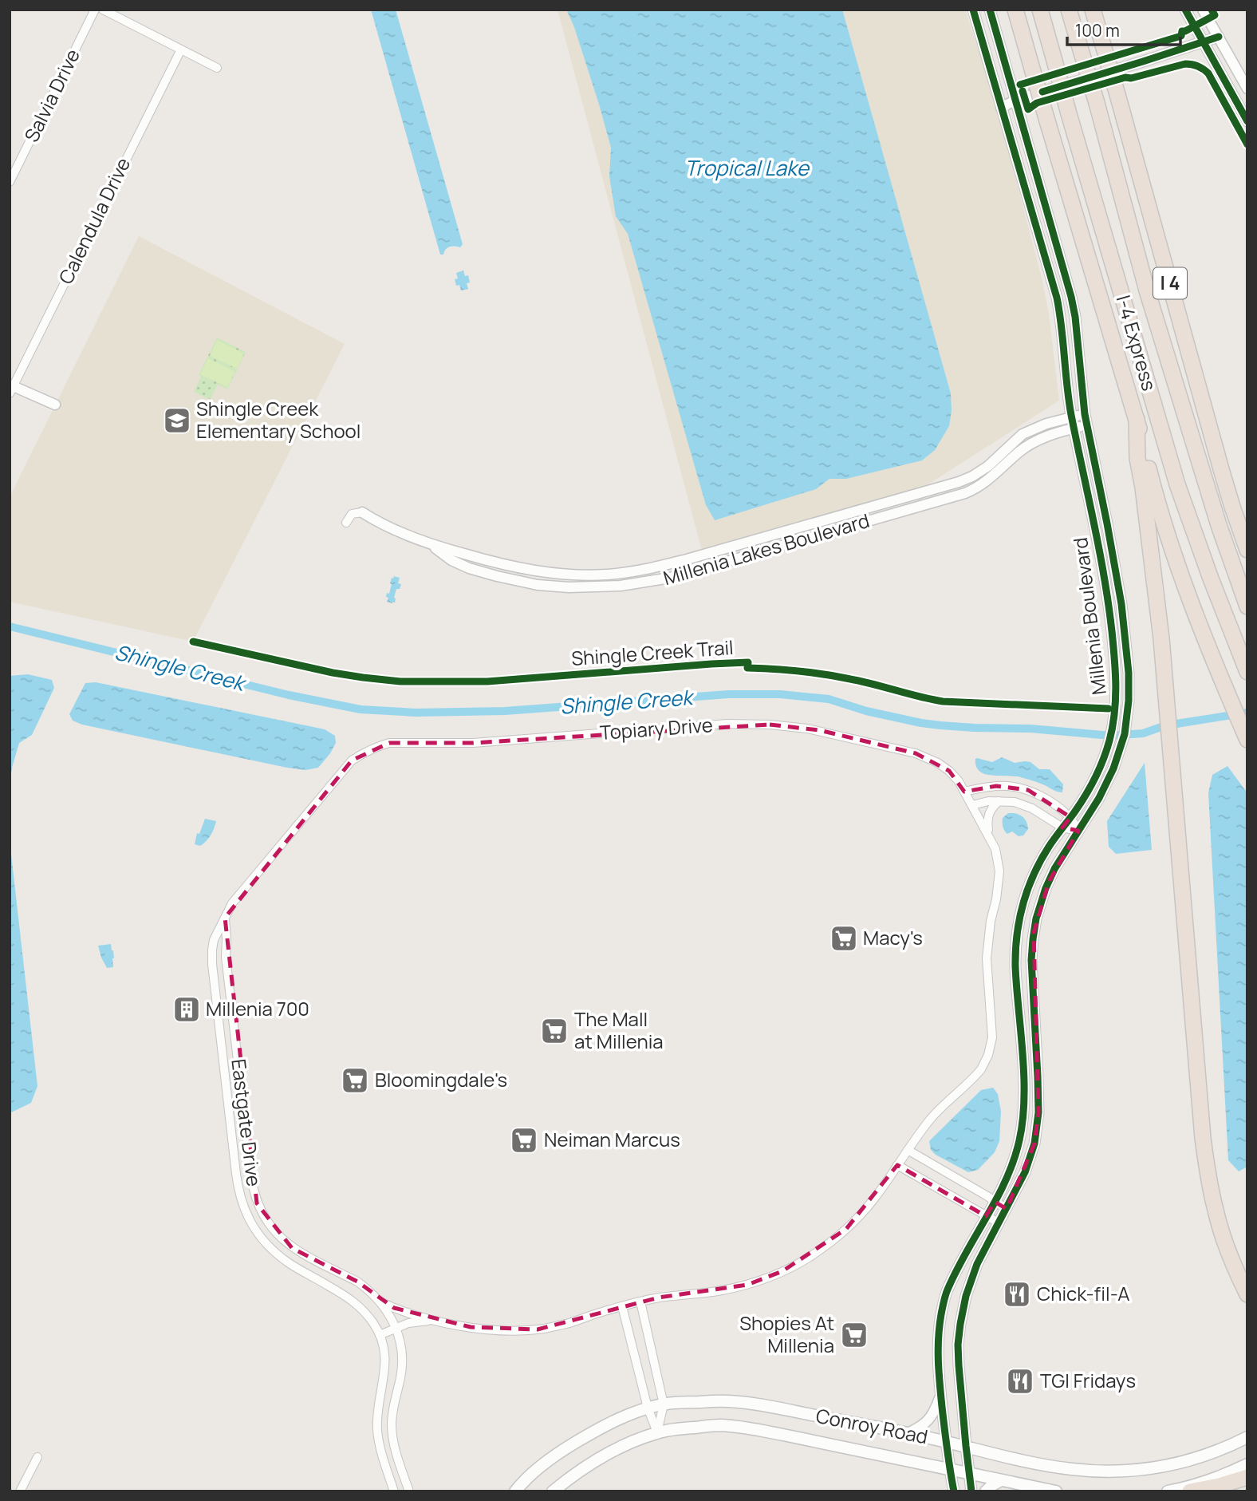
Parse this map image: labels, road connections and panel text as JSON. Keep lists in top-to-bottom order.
{
  "streets": {
    "highway": ["I 4", "I-4 Express"],
    "main road": ["Conroy Road"],
    "street": [
      "Salvia Drive",
      "Calendula Drive",
      "Millenia Lakes Boulevard",
      "Millenia Boulevard",
      "Topiary Drive",
      "Eastgate Drive"
    ],
    "cycle path": ["Shingle Creek Trail"]
  },
  "crossings": [
    ["Millenia Lakes Boulevard", "Millenia Boulevard"],
    ["Millenia Boulevard", "Conroy Road"],
    ["Topiary Drive", "Eastgate Drive"]
  ],
  "water": ["Tropical Lake", "Shingle Creek"],
  "places": {
    "school or university": ["Shingle Creek Elementary School"],
    "supermarket": [
      "Macy's",
      "The Mall at Millenia",
      "Bloomingdale's",
      "Neiman Marcus",
      "Shopies At Millenia"
    ],
    "building": ["Millenia 700"],
    "restaurant": ["Chick-fil-A", "TGI Fridays"]
  },
  "scale_bar": "100 m"
}
